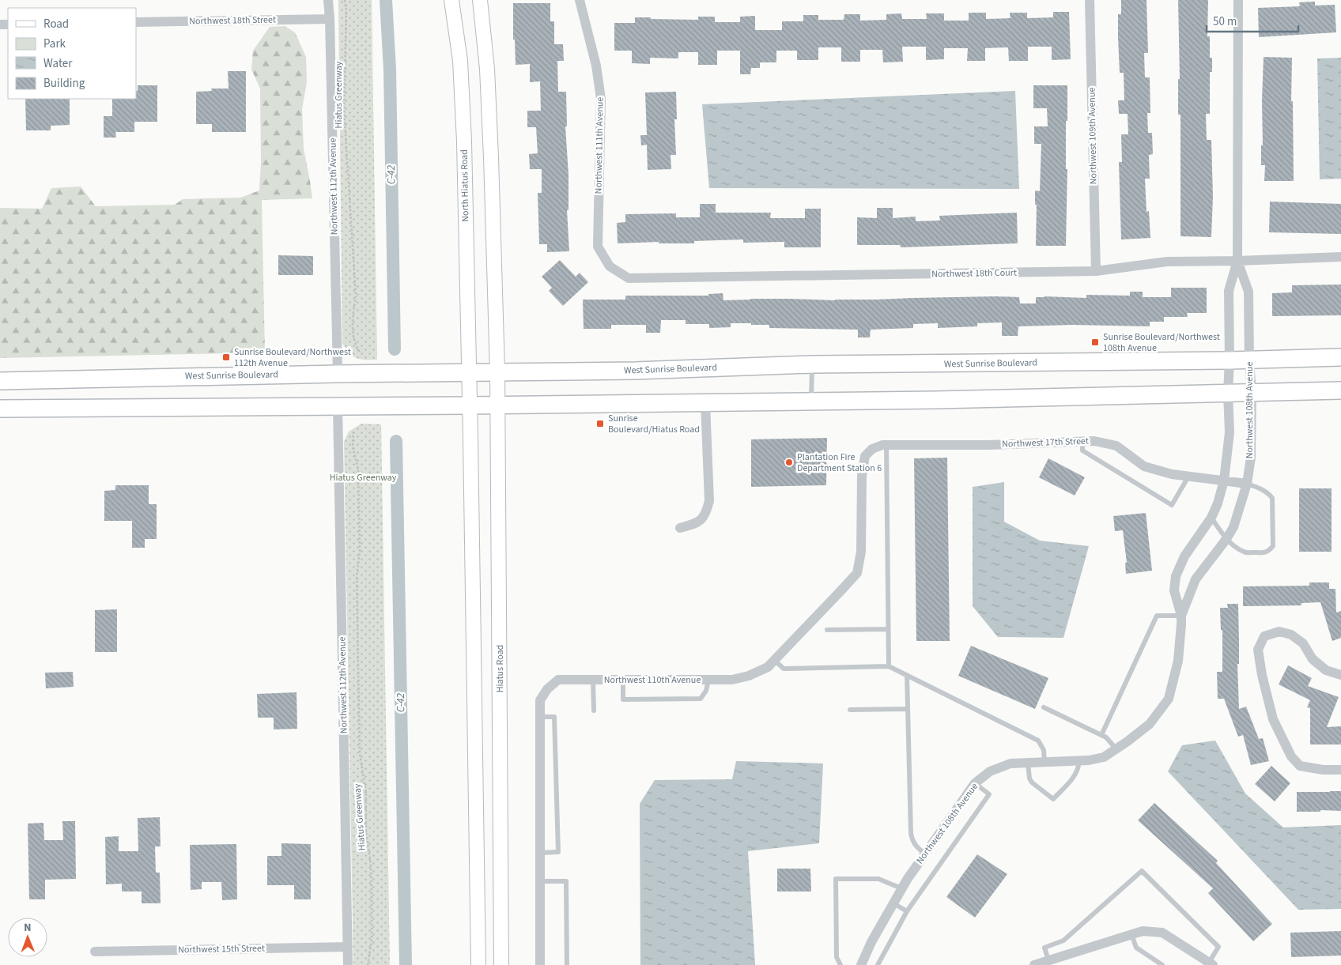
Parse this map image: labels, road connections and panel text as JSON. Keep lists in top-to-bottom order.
{
  "streets": {
    "highway": ["West Sunrise Boulevard"],
    "main road": ["North Hiatus Road", "Hiatus Road"],
    "street": [
      "Northwest 18th Street",
      "Northwest 109th Avenue",
      "Northwest 111th Avenue",
      "Northwest 112th Avenue",
      "Northwest 18th Court",
      "Northwest 108th Avenue",
      "Northwest 17th Street",
      "Northwest 110th Avenue",
      "Northwest 15th Street"
    ],
    "path": ["Hiatus Greenway"]
  },
  "crossings": [
    ["Northwest 18th Street", "Northwest 112th Avenue"],
    ["Northwest 109th Avenue", "Northwest 18th Court"],
    ["Northwest 111th Avenue", "Northwest 18th Court"],
    ["North Hiatus Road", "West Sunrise Boulevard"],
    ["Northwest 112th Avenue", "West Sunrise Boulevard"],
    ["Northwest 112th Avenue", "Northwest 15th Street"],
    ["Northwest 18th Court", "Northwest 108th Avenue"],
    ["West Sunrise Boulevard", "Northwest 108th Avenue"],
    ["West Sunrise Boulevard", "Hiatus Road"],
    ["Northwest 108th Avenue", "Northwest 17th Street"],
    ["Northwest 17th Street", "Northwest 110th Avenue"]
  ],
  "water": ["C-42"],
  "parks": ["Hiatus Greenway"],
  "places": {
    "transit": ["Sunrise Boulevard/Northwest 108th Avenue", "Sunrise Boulevard/Northwest 112th Avenue", "Sunrise Boulevard/Hiatus Road"],
    "other": ["Plantation Fire Department Station 6"]
  },
  "legend": [
    "Road",
    "Park",
    "Water",
    "Building"
  ],
  "scale_bar": "50 m",
  "north": "top"
}
